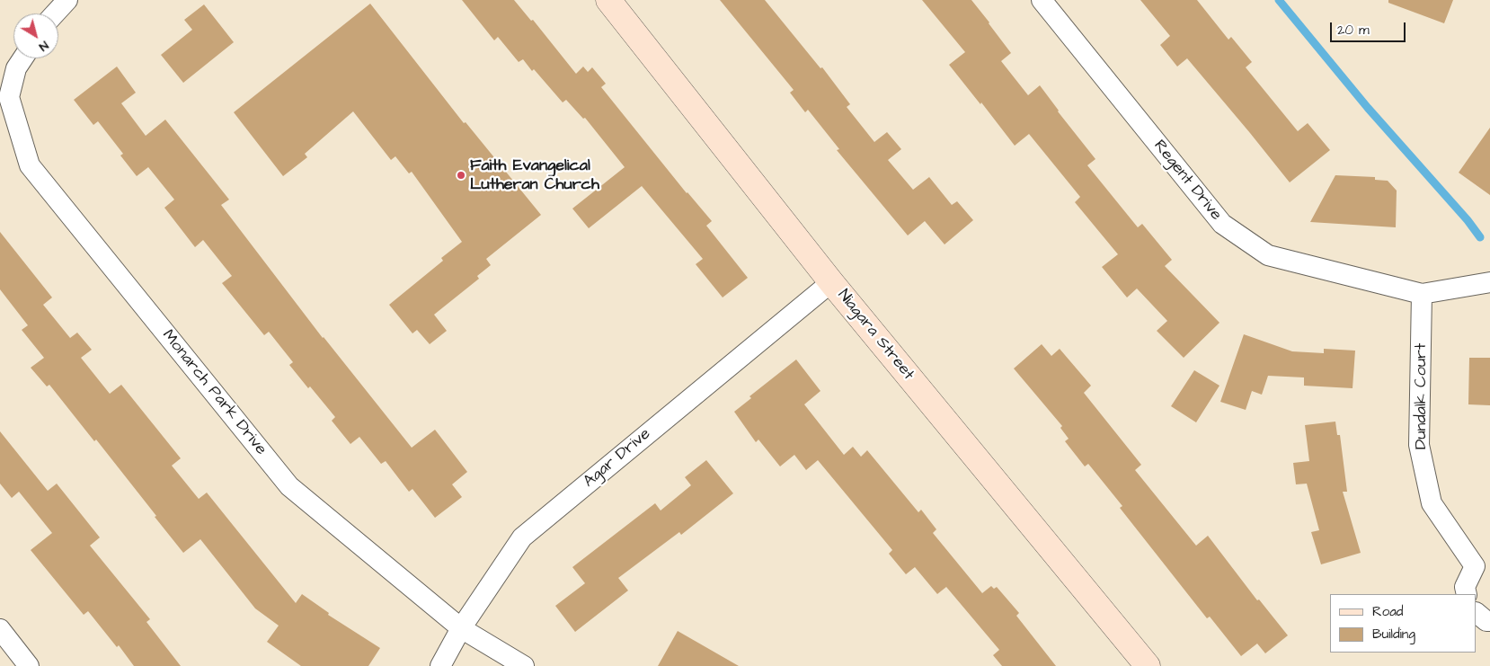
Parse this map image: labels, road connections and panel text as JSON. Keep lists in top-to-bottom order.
{
  "streets": {
    "main road": ["Niagara Street"],
    "street": [
      "Regent Drive",
      "Monarch Park Drive",
      "Dundalk Court",
      "Agar Drive"
    ]
  },
  "crossings": [
    ["Regent Drive", "Dundalk Court"],
    ["Niagara Street", "Agar Drive"],
    ["Monarch Park Drive", "Agar Drive"]
  ],
  "places": ["Faith Evangelical Lutheran Church"],
  "legend": ["Road", "Building"],
  "scale_bar": "20 m",
  "north": "bottom right"
}
